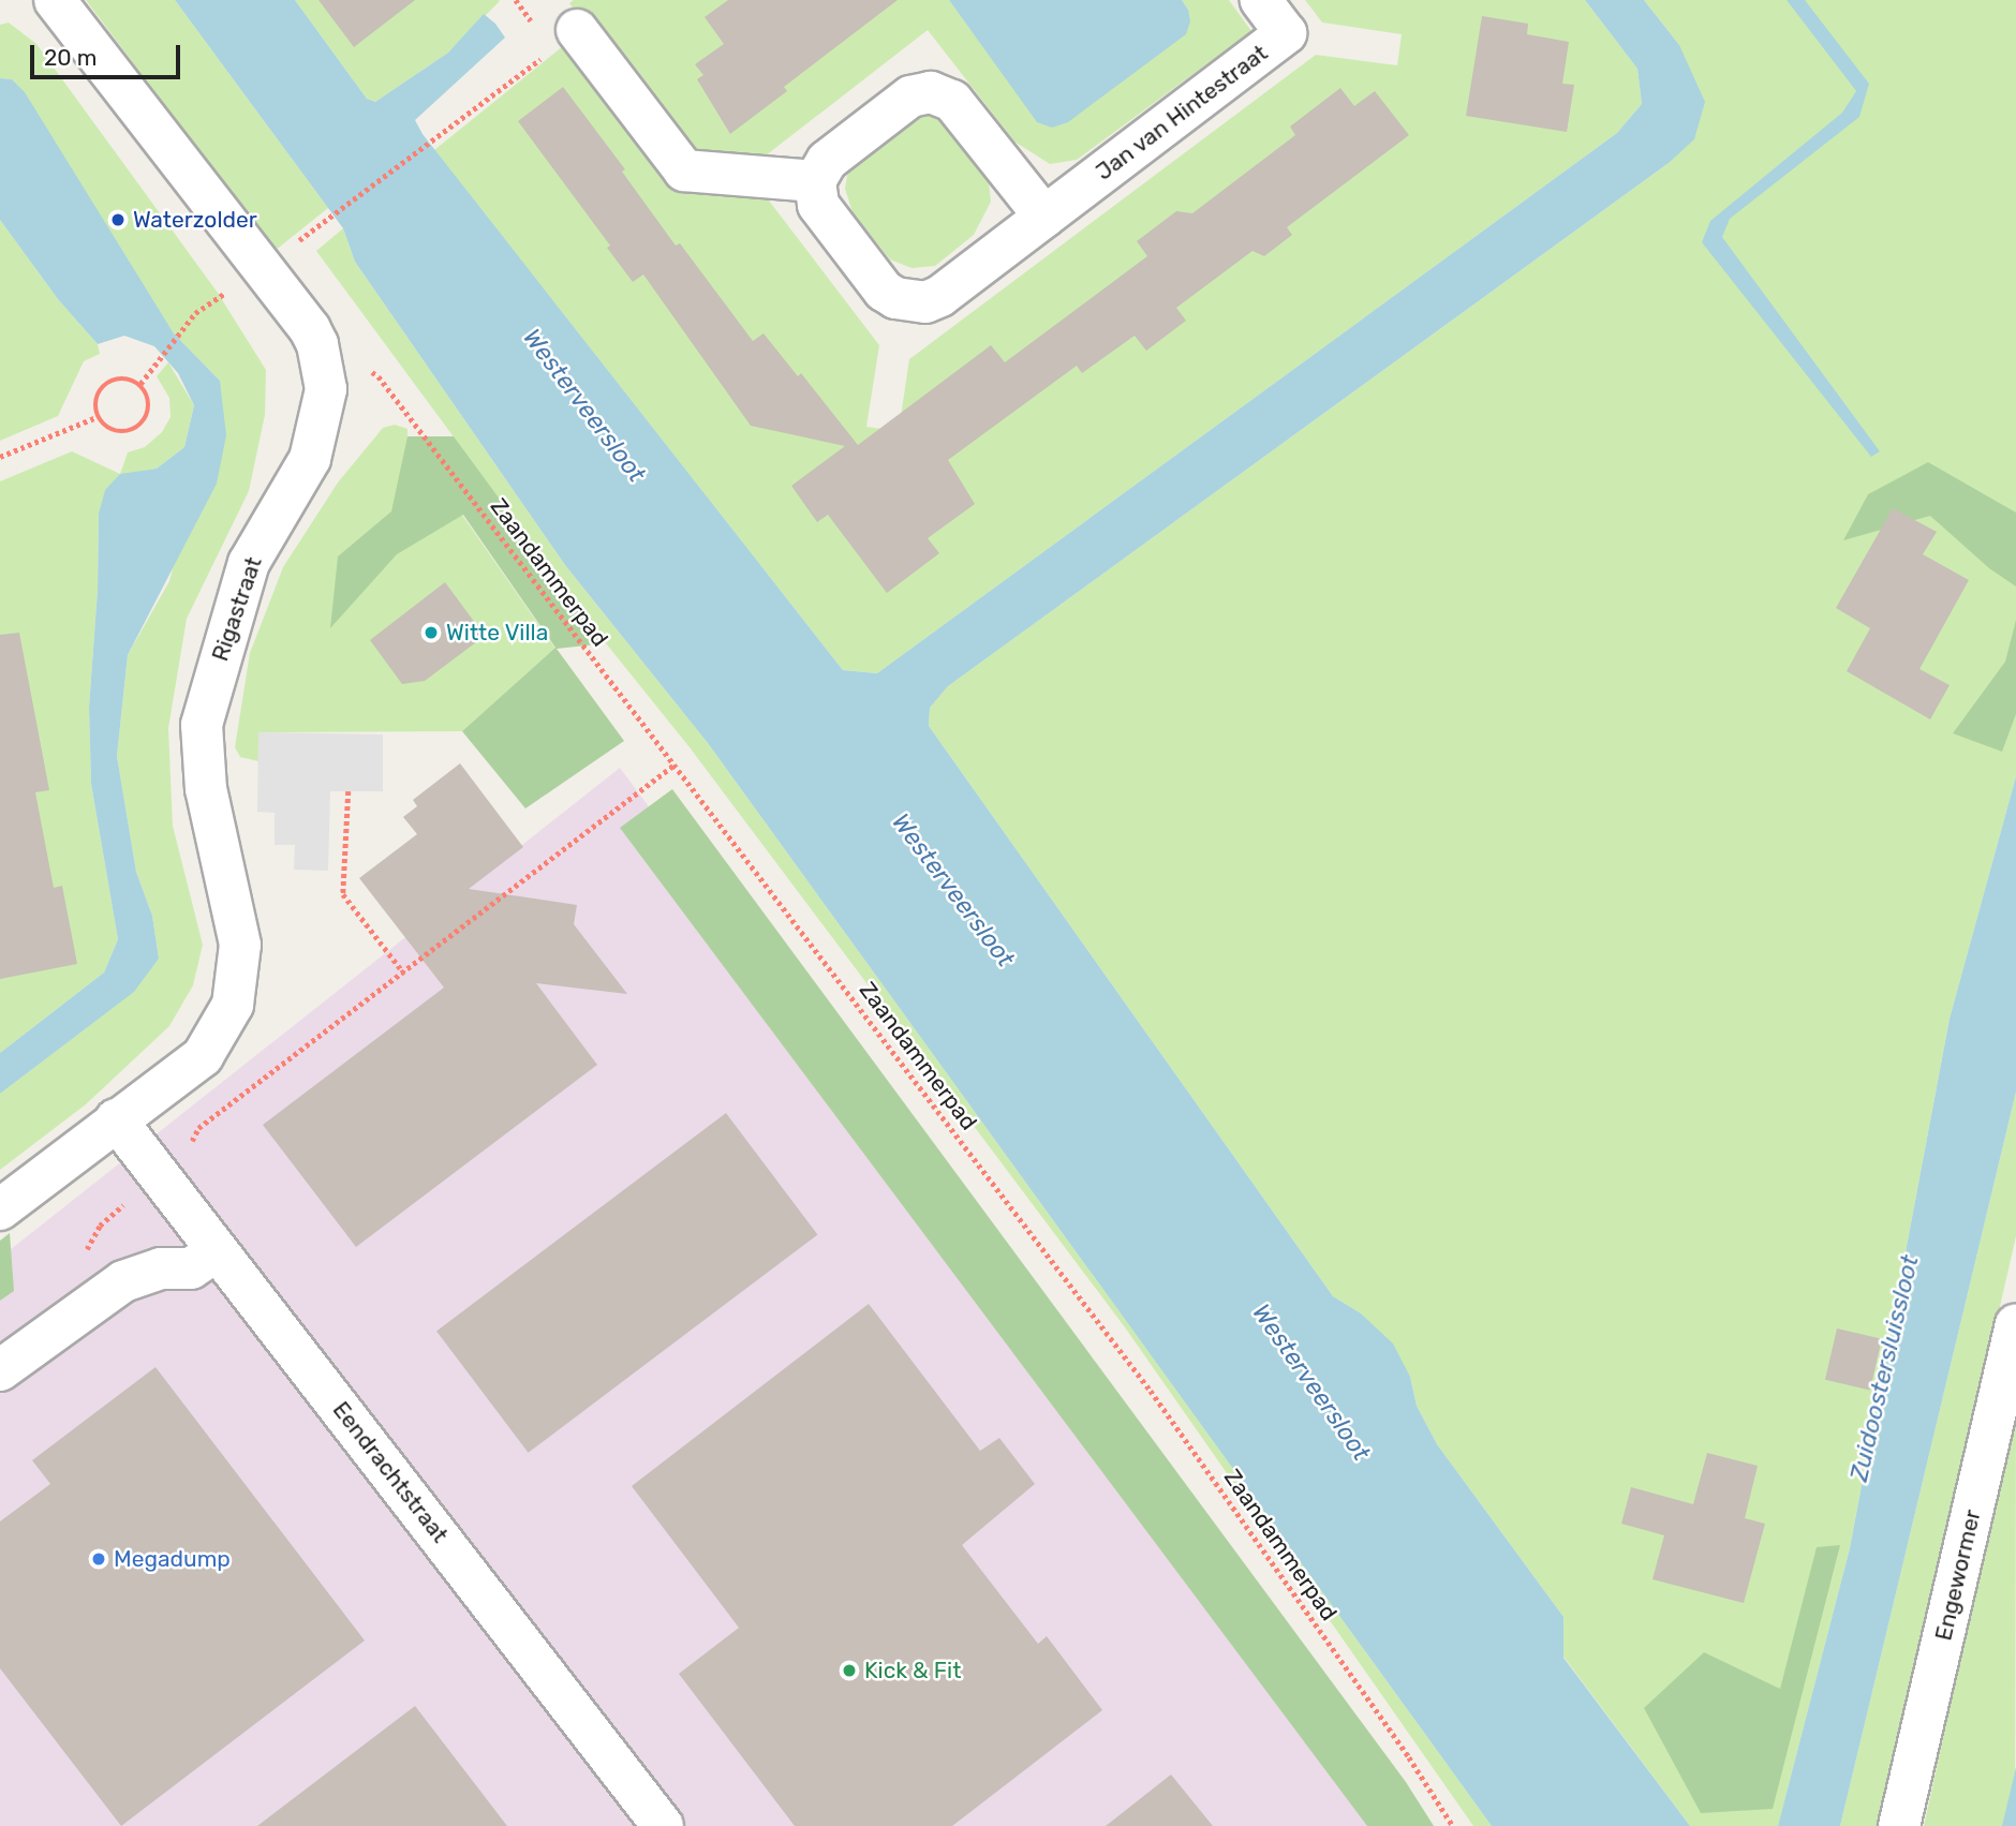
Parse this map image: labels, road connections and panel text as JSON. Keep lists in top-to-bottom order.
{
  "streets": {
    "street": [
      "Jan van Hintestraat",
      "Rigastraat",
      "Eendrachtstraat",
      "Engewormer"
    ],
    "path": ["Zaandammerpad"]
  },
  "crossings": [
    ["Zaandammerpad", "Rigastraat"],
    ["Rigastraat", "Eendrachtstraat"]
  ],
  "water": ["Westerveersloot", "Zuidoostersluissloot"],
  "places": [
    "Waterzolder",
    "Witte Villa",
    "Megadump",
    "Kick & Fit"
  ],
  "scale_bar": "20 m"
}
